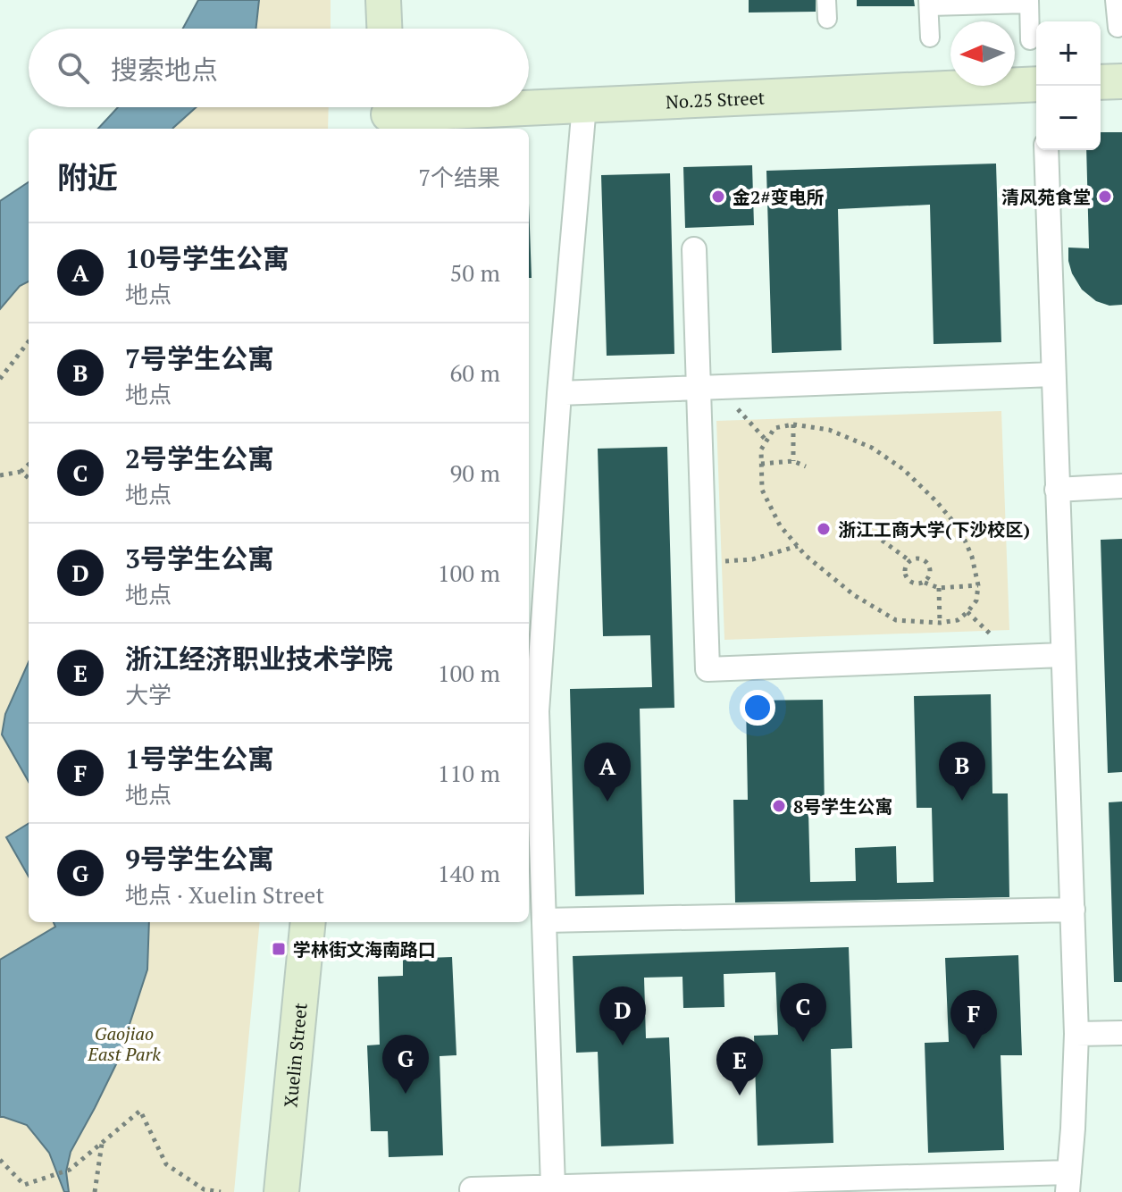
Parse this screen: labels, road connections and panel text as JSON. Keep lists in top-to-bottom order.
{
  "streets": {
    "main road": ["No.25 Street", "Xuelin Street"]
  },
  "parks": ["Gaojiao East Park"],
  "places": {
    "other": [
      "金2#变电所",
      "清风苑食堂",
      "浙江工商大学(下沙校区)",
      "8号学生公寓"
    ],
    "transit": ["学林街文海南路口"]
  },
  "north": "left",
  "page": {
    "map_buttons": ["+", "−"],
    "search": "搜索地点",
    "heading": ["附近", "7个结果"],
    "list": [
      {
        "mark": "A",
        "name": "10号学生公寓",
        "note": "地点",
        "value": "50 m"
      },
      {
        "mark": "B",
        "name": "7号学生公寓",
        "note": "地点",
        "value": "60 m"
      },
      {
        "mark": "C",
        "name": "2号学生公寓",
        "note": "地点",
        "value": "90 m"
      },
      {
        "mark": "D",
        "name": "3号学生公寓",
        "note": "地点",
        "value": "100 m"
      },
      {
        "mark": "E",
        "name": "浙江经济职业技术学院",
        "note": "大学",
        "value": "100 m"
      },
      {
        "mark": "F",
        "name": "1号学生公寓",
        "note": "地点",
        "value": "110 m"
      },
      {
        "mark": "G",
        "name": "9号学生公寓",
        "note": "地点 · Xuelin Street",
        "value": "140 m"
      }
    ],
    "pins": [
      "B",
      "A",
      "C",
      "D",
      "F",
      "G",
      "E"
    ]
  }
}
